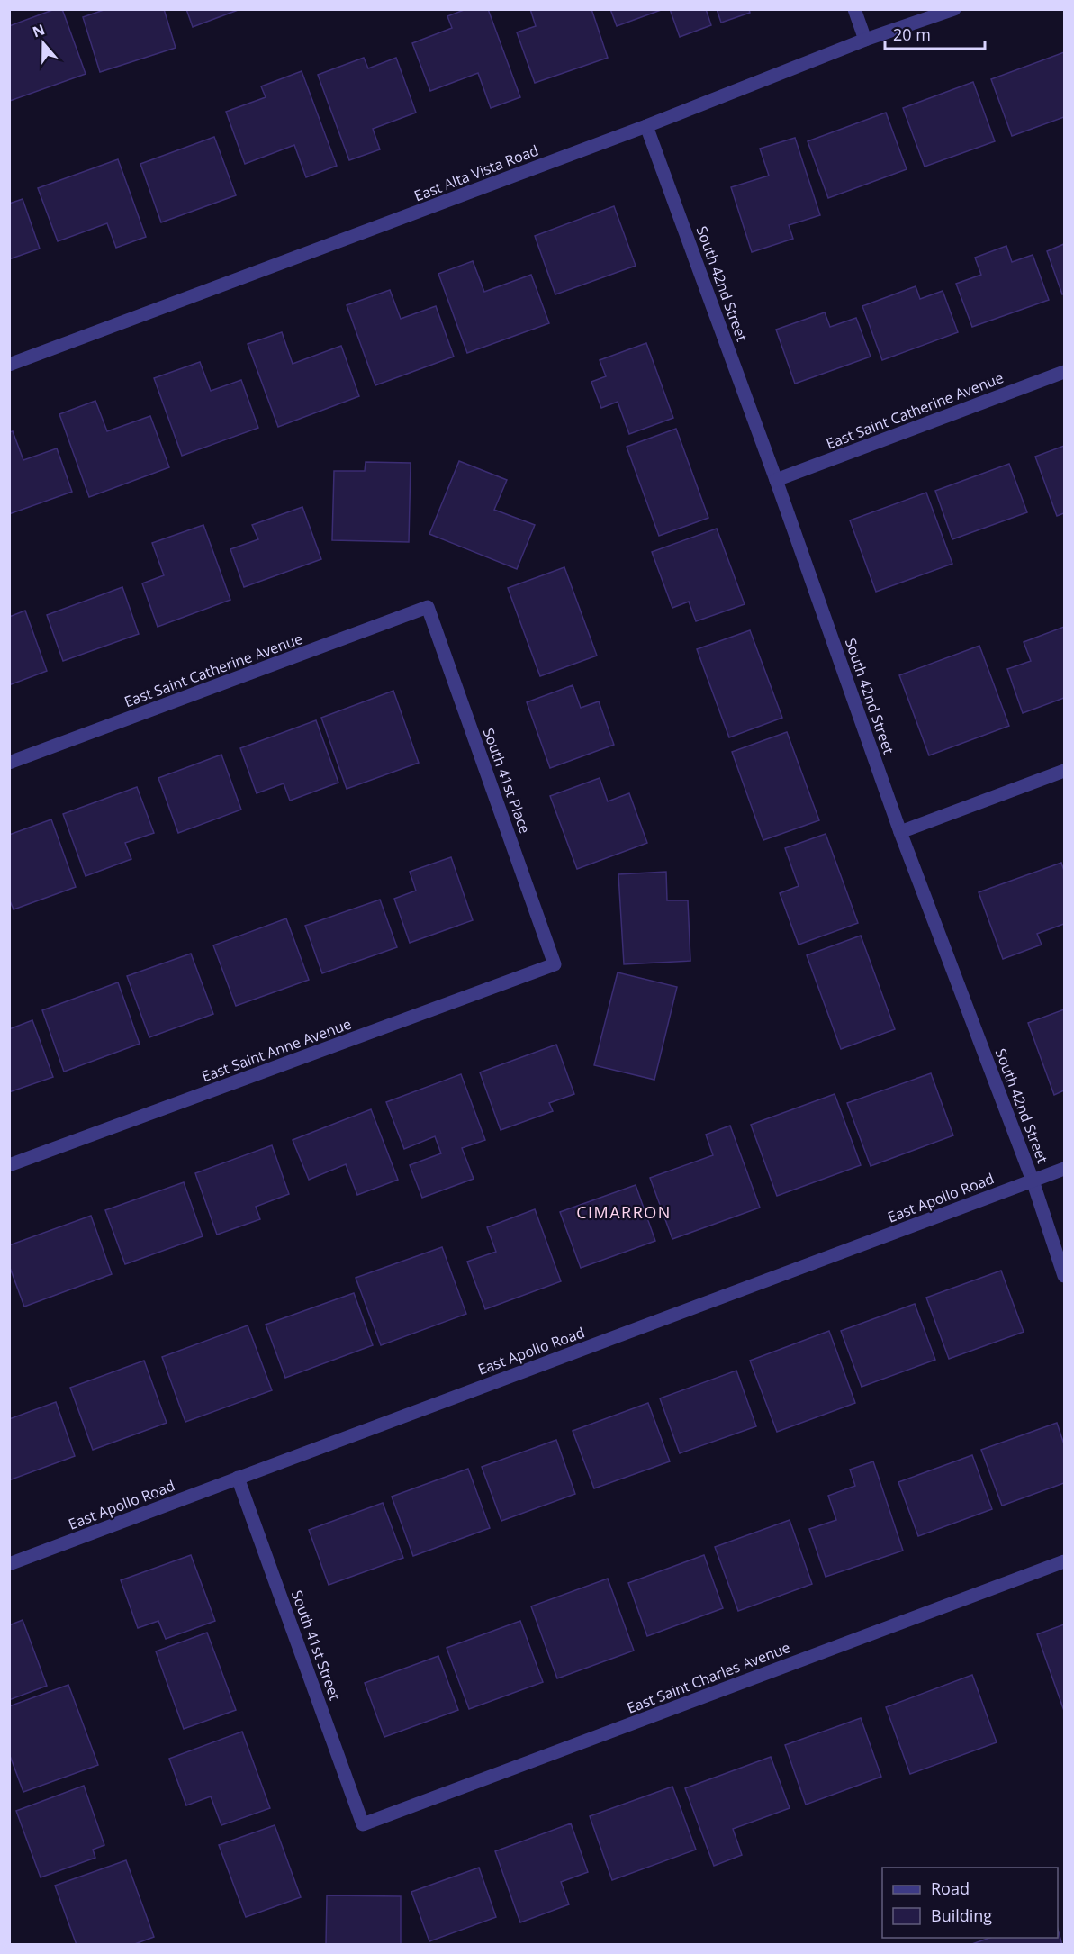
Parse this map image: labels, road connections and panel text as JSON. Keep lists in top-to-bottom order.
{
  "streets": {
    "street": [
      "East Alta Vista Road",
      "South 42nd Street",
      "East Saint Catherine Avenue",
      "South 41st Place",
      "East Saint Anne Avenue",
      "East Apollo Road",
      "South 41st Street",
      "East Saint Charles Avenue"
    ]
  },
  "crossings": [
    ["East Alta Vista Road", "South 42nd Street"],
    ["South 42nd Street", "East Saint Catherine Avenue"],
    ["South 42nd Street", "East Apollo Road"],
    ["East Saint Catherine Avenue", "South 41st Place"],
    ["South 41st Place", "East Saint Anne Avenue"],
    ["East Apollo Road", "South 41st Street"],
    ["South 41st Street", "East Saint Charles Avenue"]
  ],
  "districts": ["CIMARRON"],
  "legend": ["Road", "Building"],
  "scale_bar": "20 m",
  "north": "top"
}
